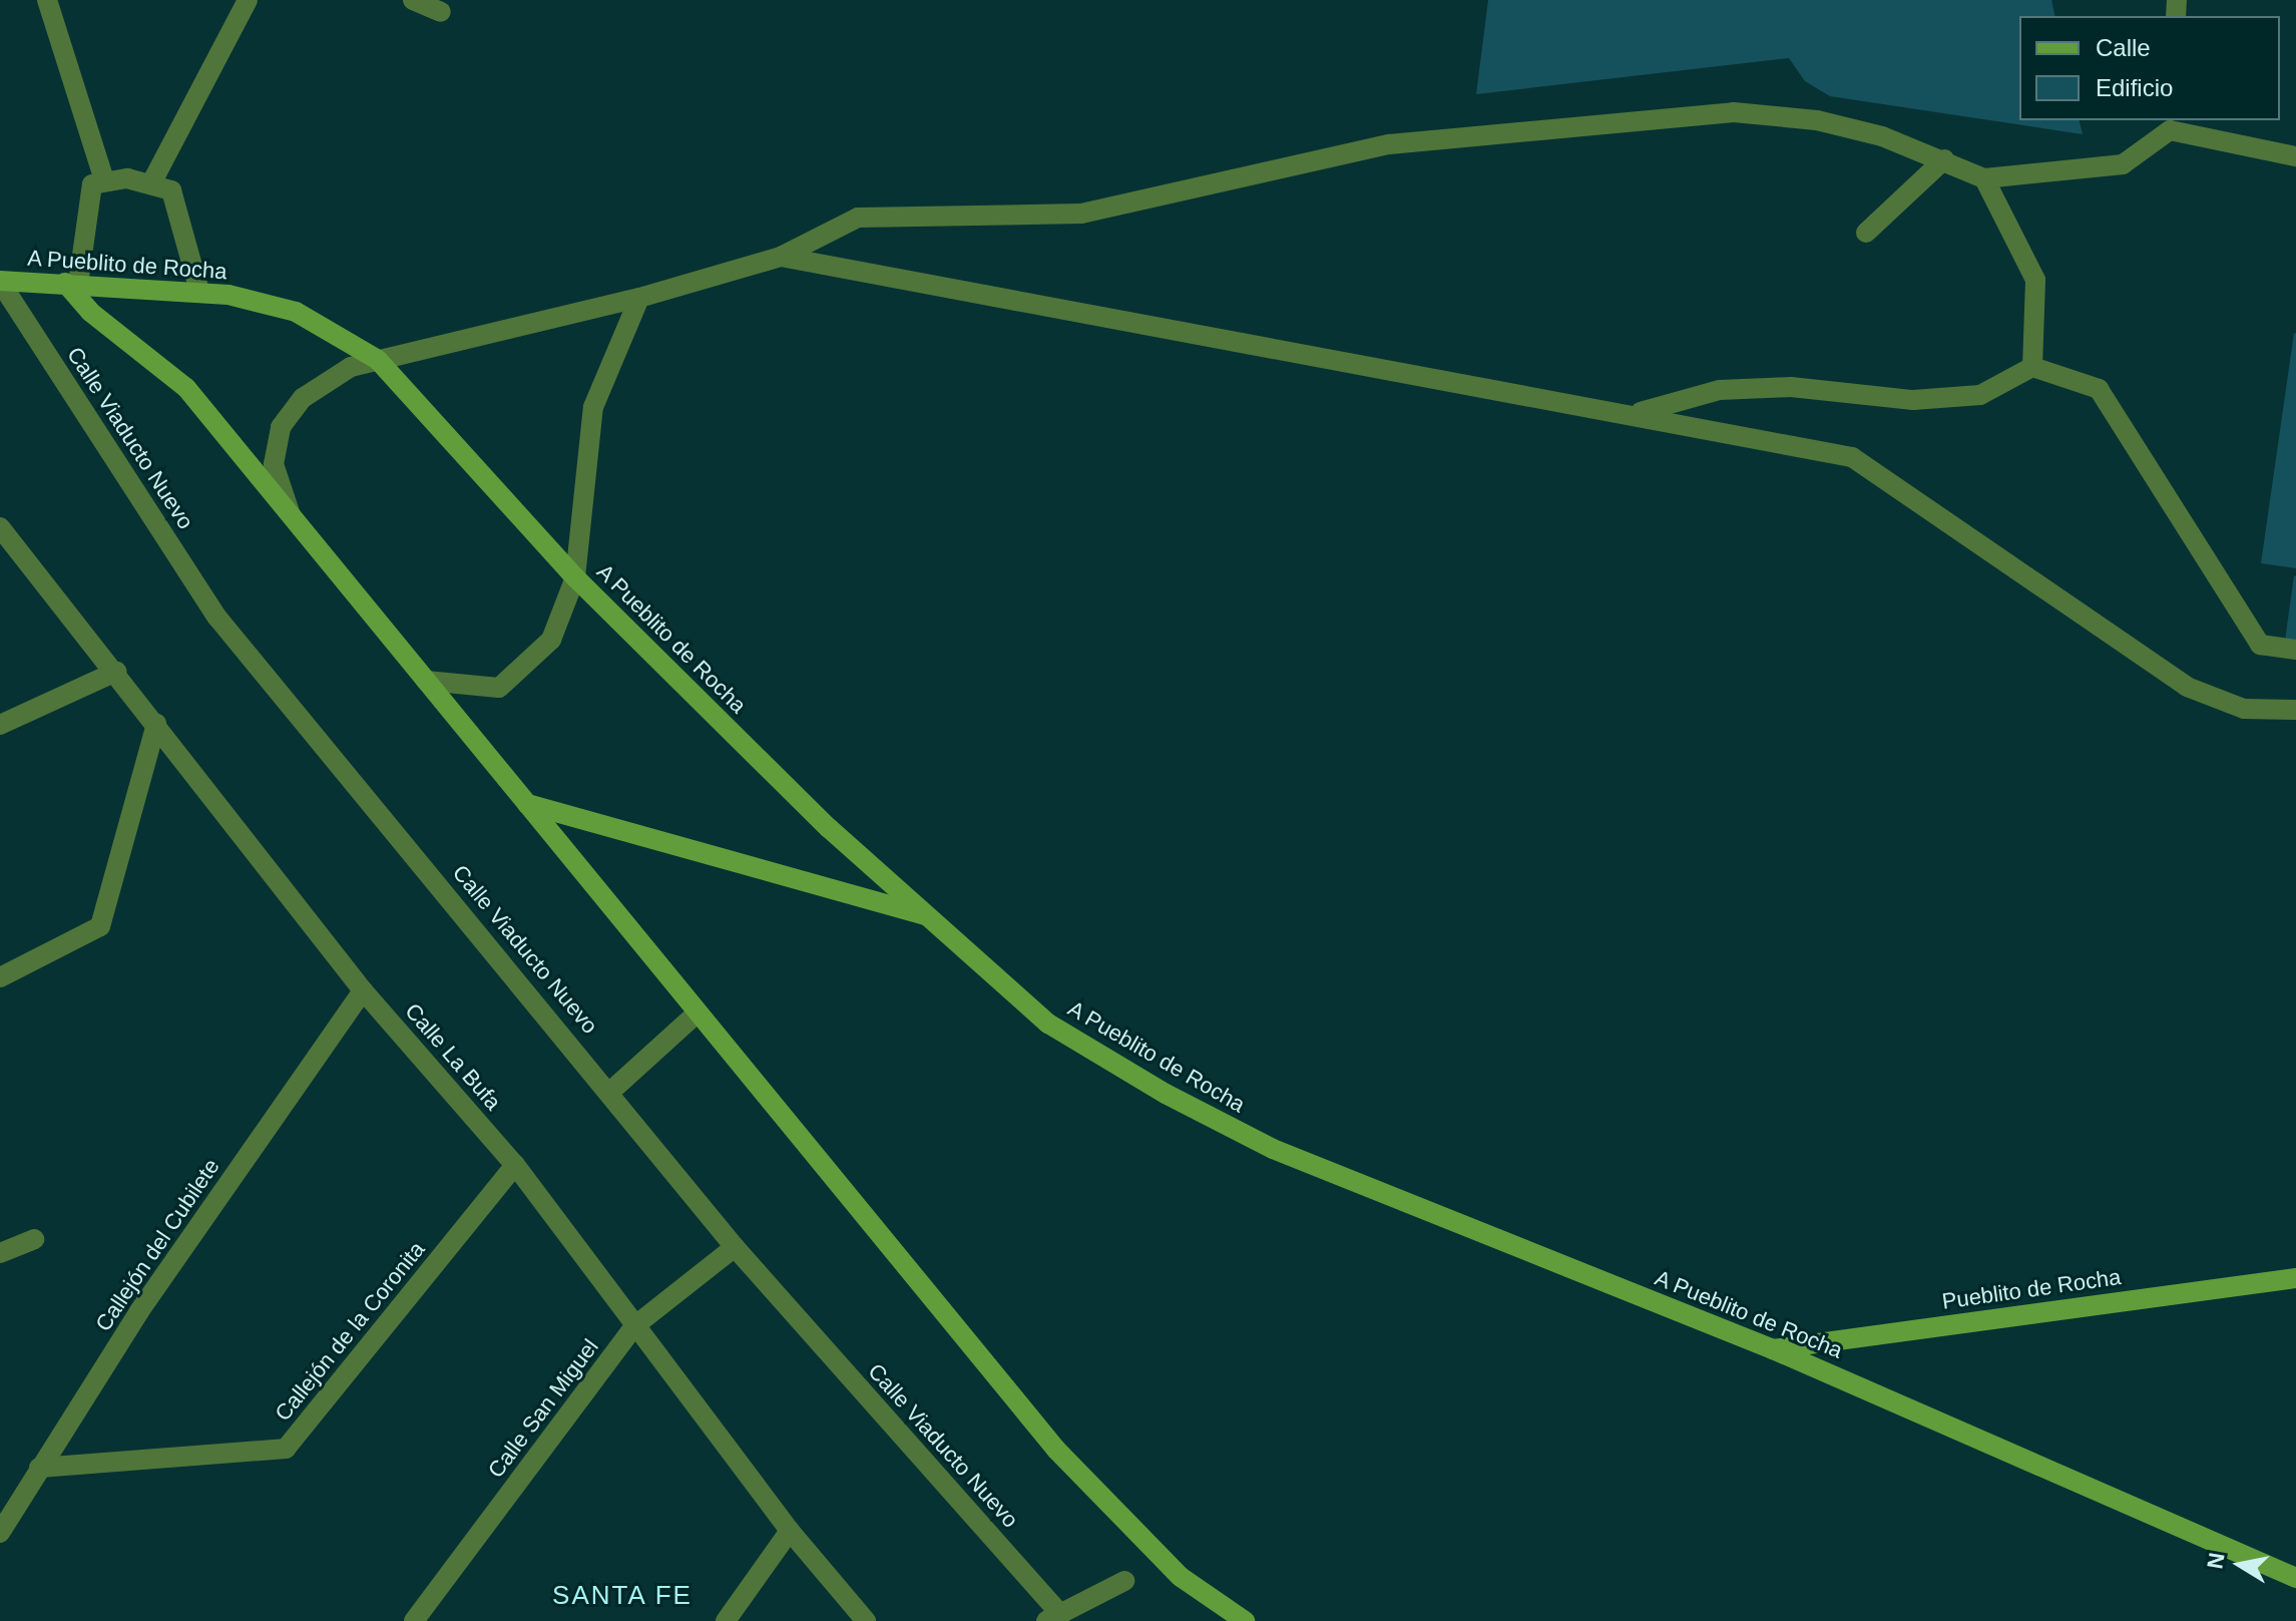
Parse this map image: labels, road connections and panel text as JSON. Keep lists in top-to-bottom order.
{
  "streets": {
    "street": [
      "A Pueblito de Rocha",
      "Calle Viaducto Nuevo",
      "Calle La Bufa",
      "Callejón del Cubilete",
      "Pueblito de Rocha",
      "Callejón de la Coronita",
      "Calle San Miguel"
    ]
  },
  "crossings": [
    ["A Pueblito de Rocha", "Calle Viaducto Nuevo"],
    ["A Pueblito de Rocha", "Pueblito de Rocha"],
    ["Calle Viaducto Nuevo", "Calle San Miguel"],
    ["Calle La Bufa", "Callejón del Cubilete"],
    ["Calle La Bufa", "Callejón de la Coronita"],
    ["Calle La Bufa", "Calle San Miguel"],
    ["Callejón del Cubilete", "Callejón de la Coronita"]
  ],
  "districts": ["SANTA FE"],
  "legend": ["Calle", "Edificio"],
  "north": "left"
}
